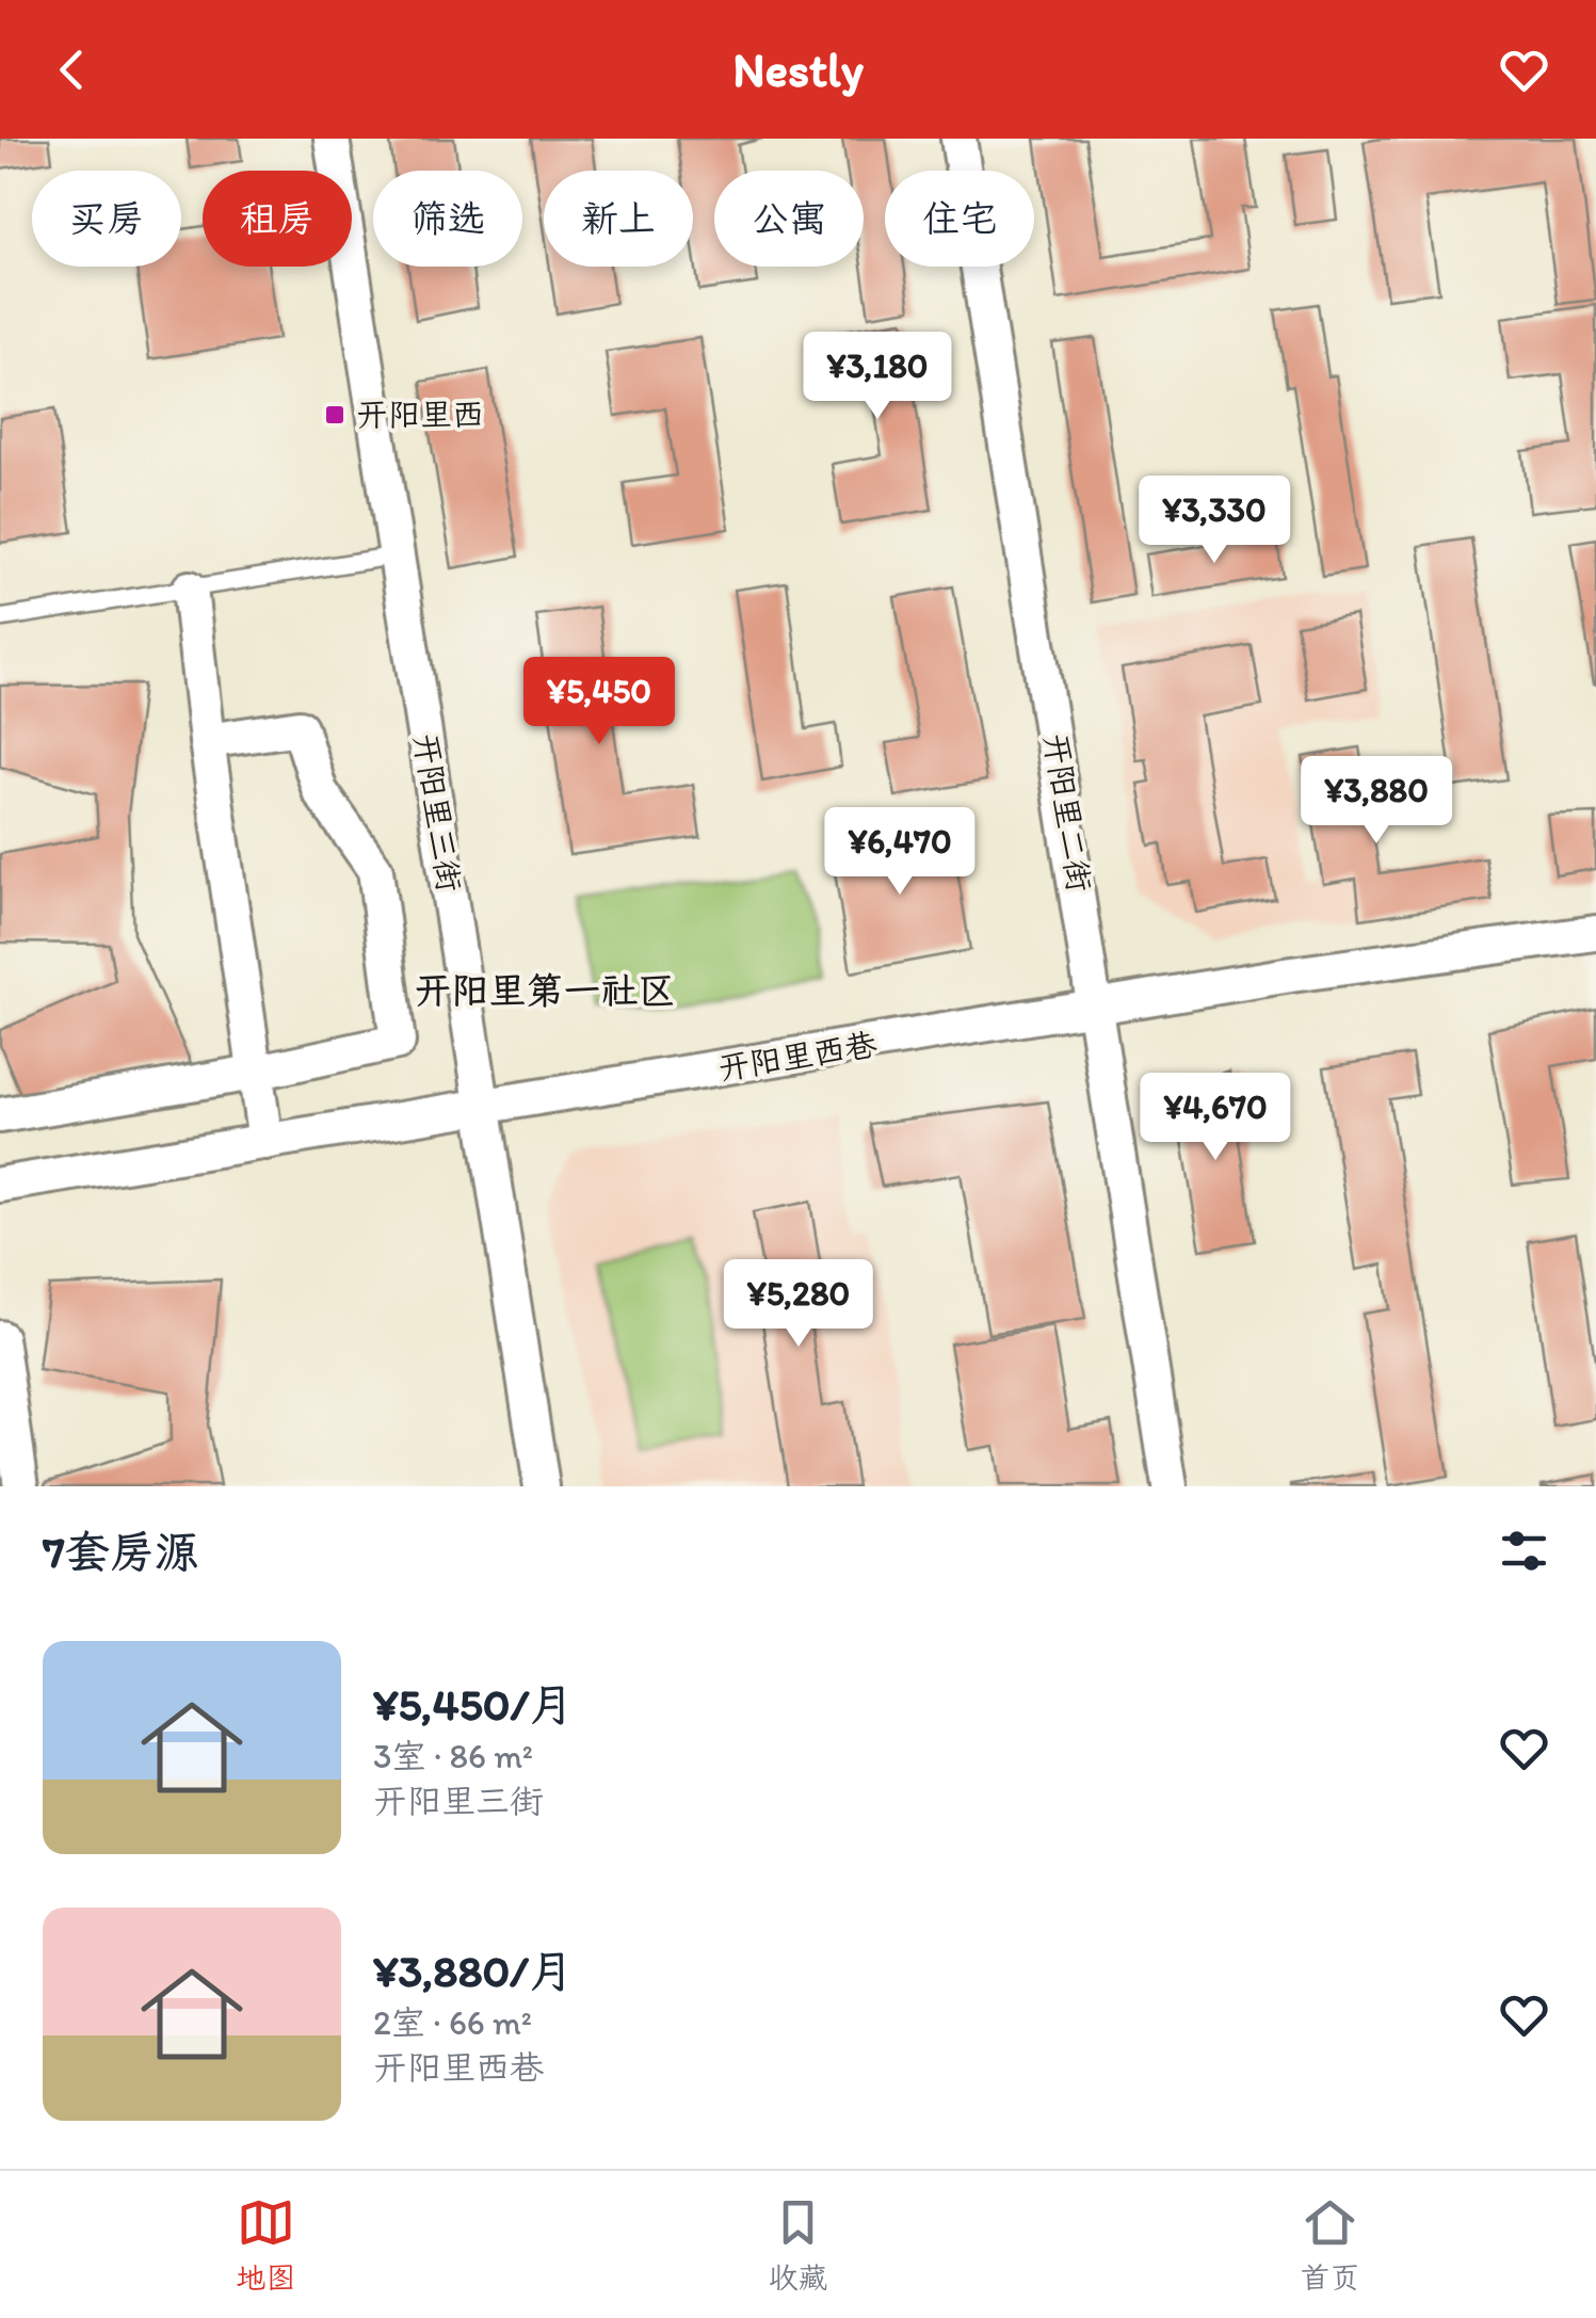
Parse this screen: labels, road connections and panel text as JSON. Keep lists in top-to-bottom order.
{
  "streets": {
    "street": ["开阳里三街", "开阳里二街", "开阳里西巷"]
  },
  "crossings": [
    ["开阳里三街", "开阳里西巷"],
    ["开阳里二街", "开阳里西巷"]
  ],
  "districts": ["开阳里第一社区"],
  "places": {
    "transit": ["开阳里西"]
  },
  "page": {
    "header": "Nestly",
    "chip": [
      "买房",
      "租房",
      "筛选",
      "新上",
      "公寓",
      "住宅"
    ],
    "price": [
      "¥3,180",
      "¥3,330",
      "¥5,450",
      "¥3,880",
      "¥6,470",
      "¥4,670",
      "¥5,280"
    ],
    "heading": "7套房源",
    "list": [
      {
        "name": "¥5,450/月",
        "note": "3室 · 86 m² · 开阳里三街"
      },
      {
        "name": "¥3,880/月",
        "note": "2室 · 66 m² · 开阳里西巷"
      }
    ],
    "tabs": ["地图", "收藏", "首页"]
  }
}
